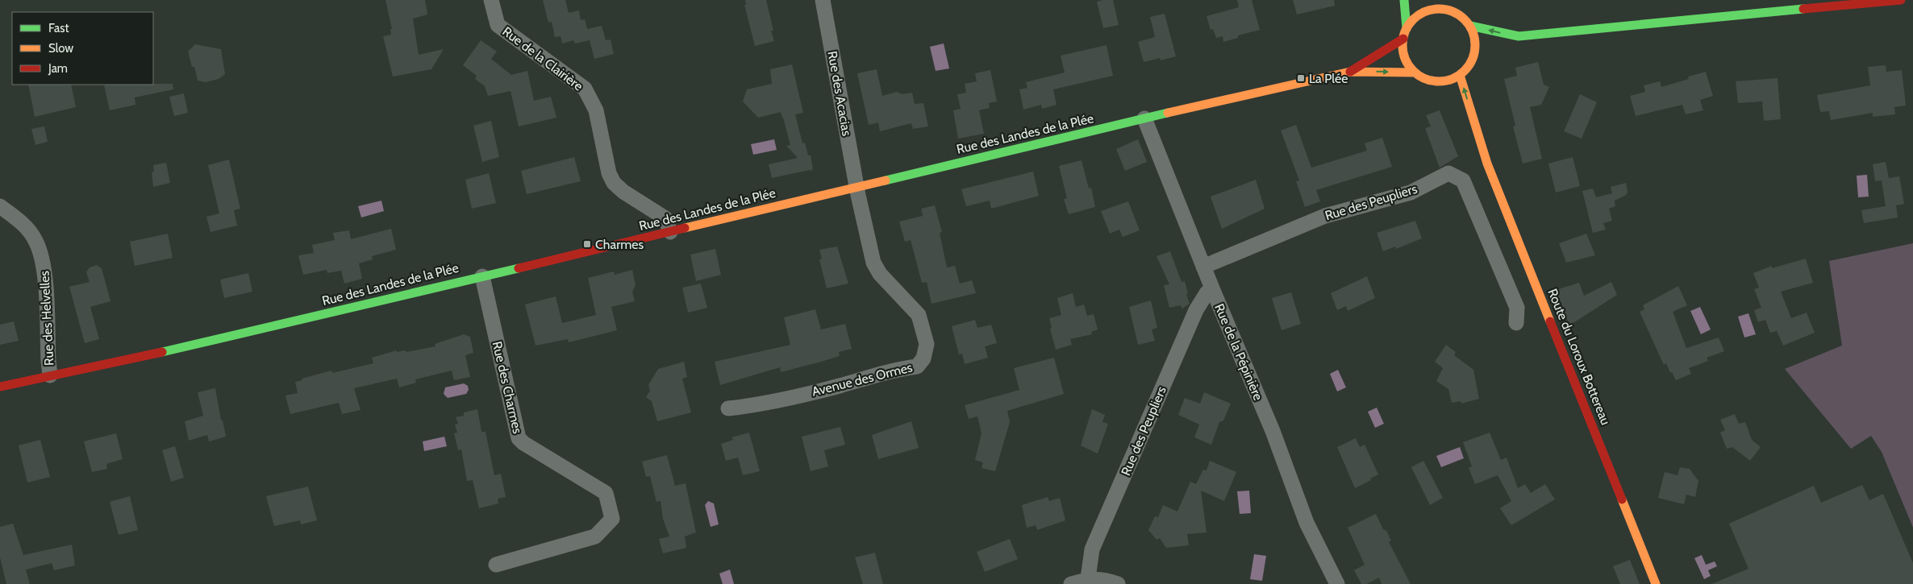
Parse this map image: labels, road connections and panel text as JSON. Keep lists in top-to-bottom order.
{
  "streets": {
    "street": [
      "Rue de la Clairière",
      "Rue des Acacias",
      "Rue des Landes de la Plée",
      "Rue des Peupliers",
      "Rue des Helvelles",
      "Rue de la Pépinière",
      "Route du Loroux Bottereau",
      "Avenue des Ormes",
      "Rue des Charmes"
    ]
  },
  "crossings": [
    ["Rue de la Clairière", "Rue des Landes de la Plée"],
    ["Rue des Acacias", "Rue des Landes de la Plée"],
    ["Rue des Acacias", "Avenue des Ormes"],
    ["Rue des Landes de la Plée", "Rue des Helvelles"],
    ["Rue des Landes de la Plée", "Rue de la Pépinière"],
    ["Rue des Landes de la Plée", "Route du Loroux Bottereau"],
    ["Rue des Landes de la Plée", "Avenue des Ormes"],
    ["Rue des Landes de la Plée", "Rue des Charmes"],
    ["Rue des Peupliers", "Rue de la Pépinière"]
  ],
  "places": {
    "transit": ["La Plée", "Charmes"]
  },
  "legend": ["Fast", "Slow", "Jam"]
}
